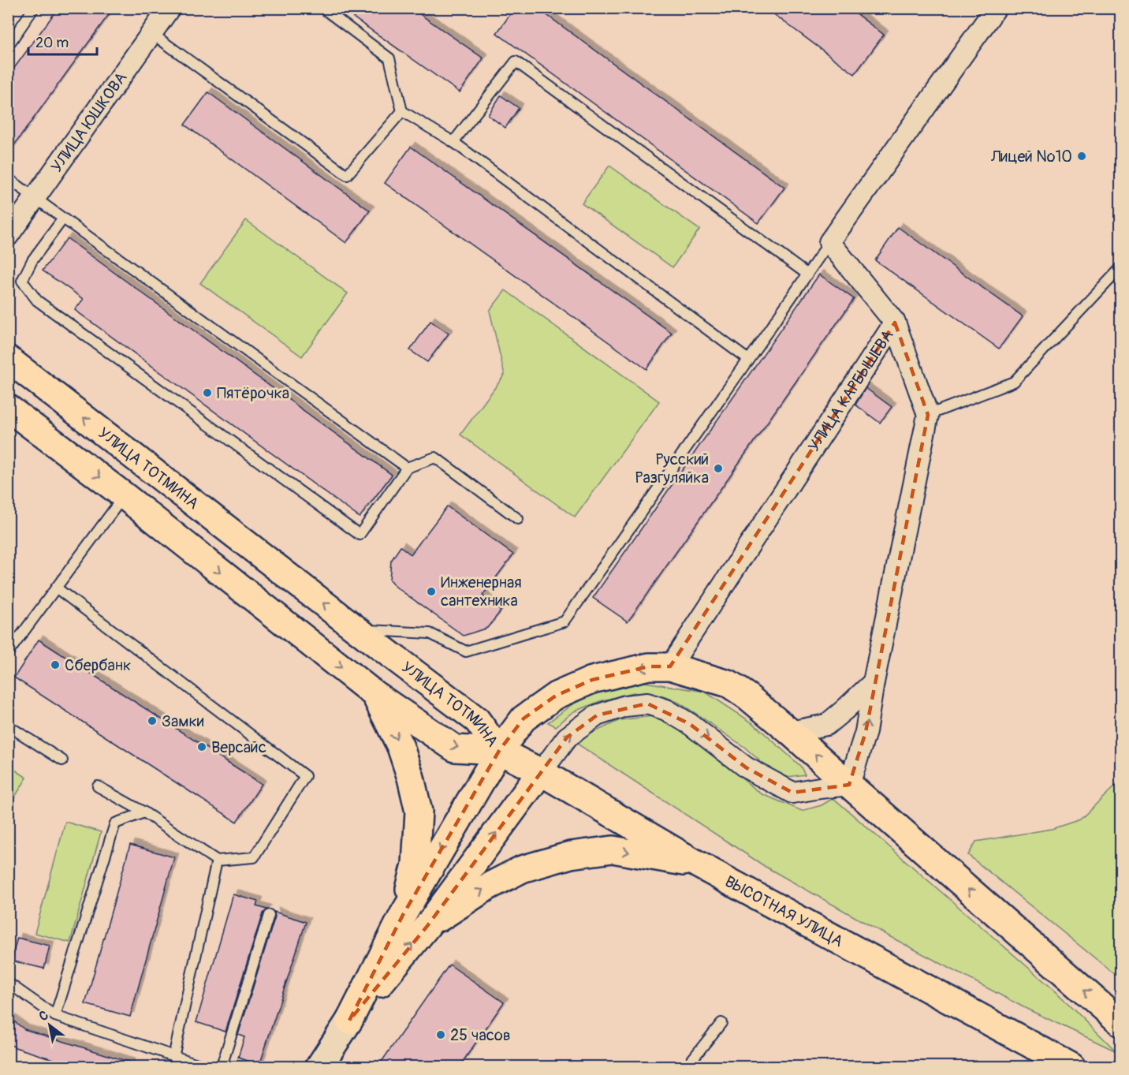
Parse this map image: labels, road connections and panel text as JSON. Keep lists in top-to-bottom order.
{
  "streets": {
    "main road": ["УЛИЦА ТОТМИНА", "ВЫСОТНАЯ УЛИЦА"],
    "street": ["УЛИЦА ЮШКОВА", "УЛИЦА КАРБЫШЕВА"]
  },
  "crossings": [
    ["УЛИЦА ТОТМИНА", "ВЫСОТНАЯ УЛИЦА"]
  ],
  "places": [
    "Лицей №10",
    "Пятёрочка",
    "Русский Разгуляйка",
    "Инженерная сантехника",
    "Сбербанк",
    "Замки",
    "Версайс",
    "25 часов"
  ],
  "scale_bar": "20 m",
  "north": "top left"
}
